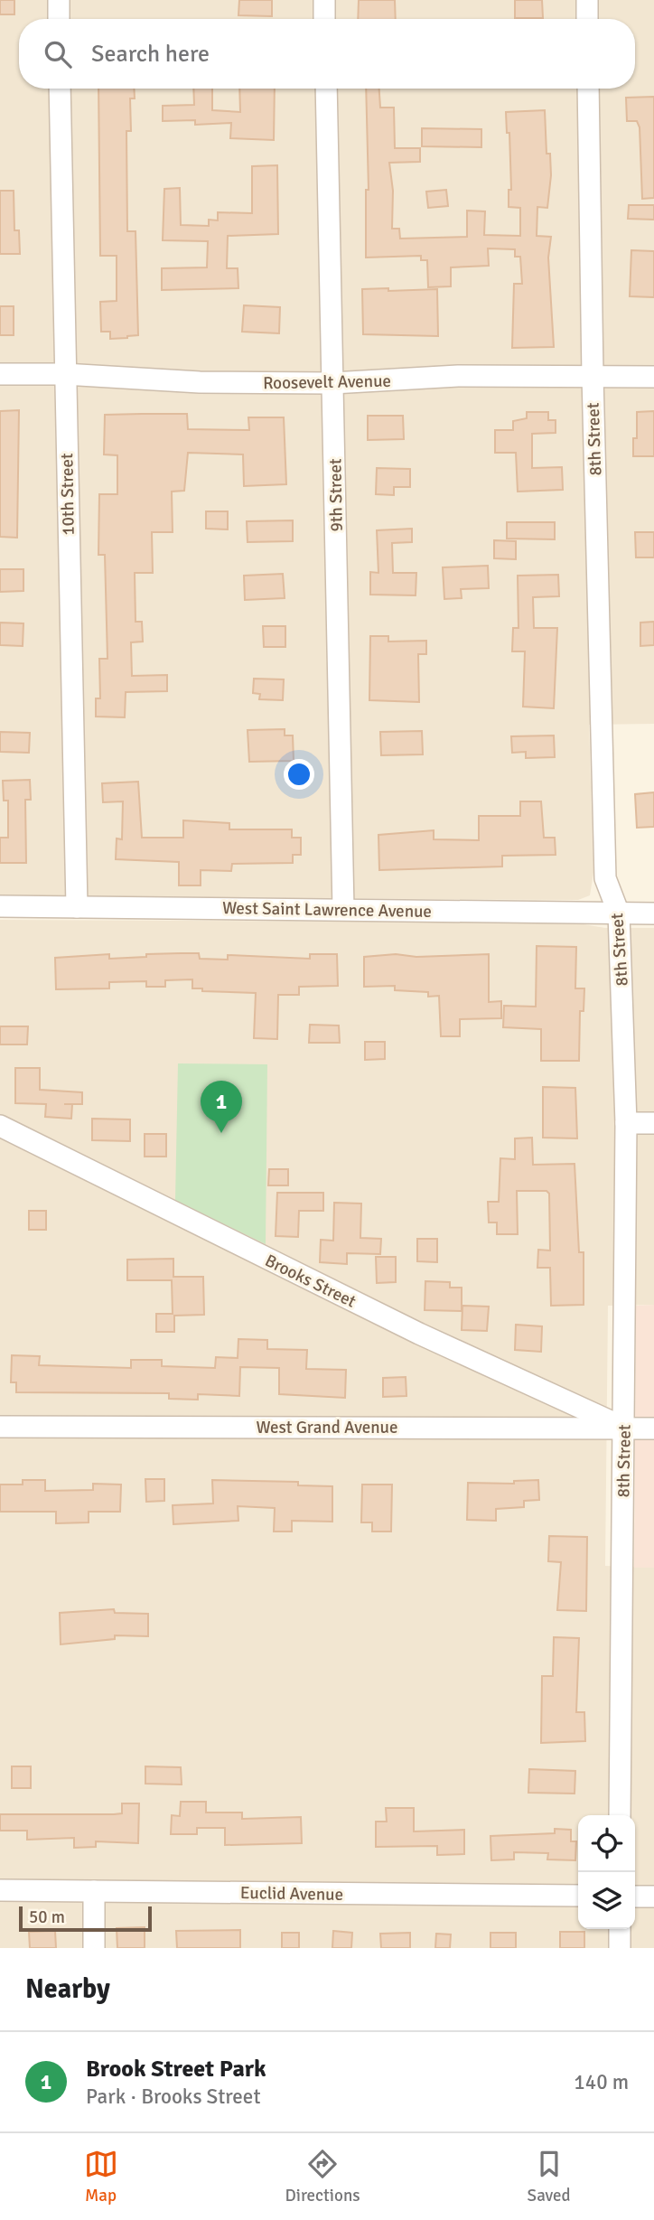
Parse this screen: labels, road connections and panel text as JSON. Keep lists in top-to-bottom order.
{
  "streets": {
    "street": [
      "Roosevelt Avenue",
      "8th Street",
      "10th Street",
      "9th Street",
      "West Saint Lawrence Avenue",
      "Brooks Street",
      "West Grand Avenue",
      "Euclid Avenue"
    ]
  },
  "crossings": [
    ["Roosevelt Avenue", "8th Street"],
    ["Roosevelt Avenue", "10th Street"],
    ["Roosevelt Avenue", "9th Street"],
    ["8th Street", "West Saint Lawrence Avenue"],
    ["8th Street", "Brooks Street"],
    ["8th Street", "West Grand Avenue"],
    ["10th Street", "West Saint Lawrence Avenue"],
    ["9th Street", "West Saint Lawrence Avenue"],
    ["Brooks Street", "West Grand Avenue"]
  ],
  "scale_bar": "50 m",
  "page": {
    "search": "Search here",
    "pins": "1",
    "scale": "50 m",
    "heading": "Nearby",
    "list": [
      {
        "mark": "1",
        "name": "Brook Street Park",
        "note": "Park · Brooks Street",
        "value": "140 m"
      }
    ],
    "nav": ["Map", "Directions", "Saved"]
  }
}
